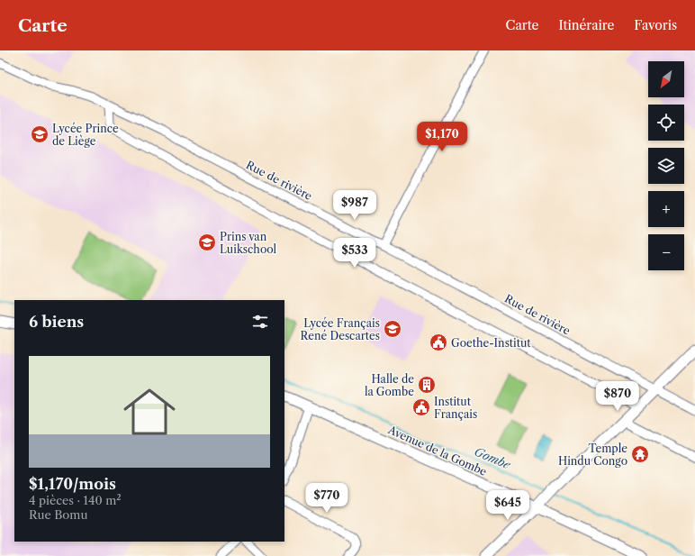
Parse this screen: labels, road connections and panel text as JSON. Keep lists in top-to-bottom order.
{
  "streets": {
    "street": ["Rue de rivière", "Avenue de la Gombe"]
  },
  "water": ["Gombe"],
  "places": {
    "school or university": ["Lycée Prince de Liège", "Prins van Luikschool", "Lycée Français René Descartes"],
    "public building": ["Goethe-Institut", "Institut Français"],
    "building": ["Halle de la Gombe"],
    "temple": ["Temple Hindu Congo"]
  },
  "north": "bottom left",
  "page": {
    "header": "Carte",
    "nav": ["Carte", "Itinéraire", "Favoris"],
    "map_buttons": ["+", "−"],
    "price": [
      "$1,170",
      "$987",
      "$533",
      "$870",
      "$770",
      "$645"
    ],
    "heading": "6 biens",
    "list": [
      {
        "name": "$1,170/mois",
        "note": "4 pièces · 140 m² · Rue Bomu"
      }
    ]
  }
}
